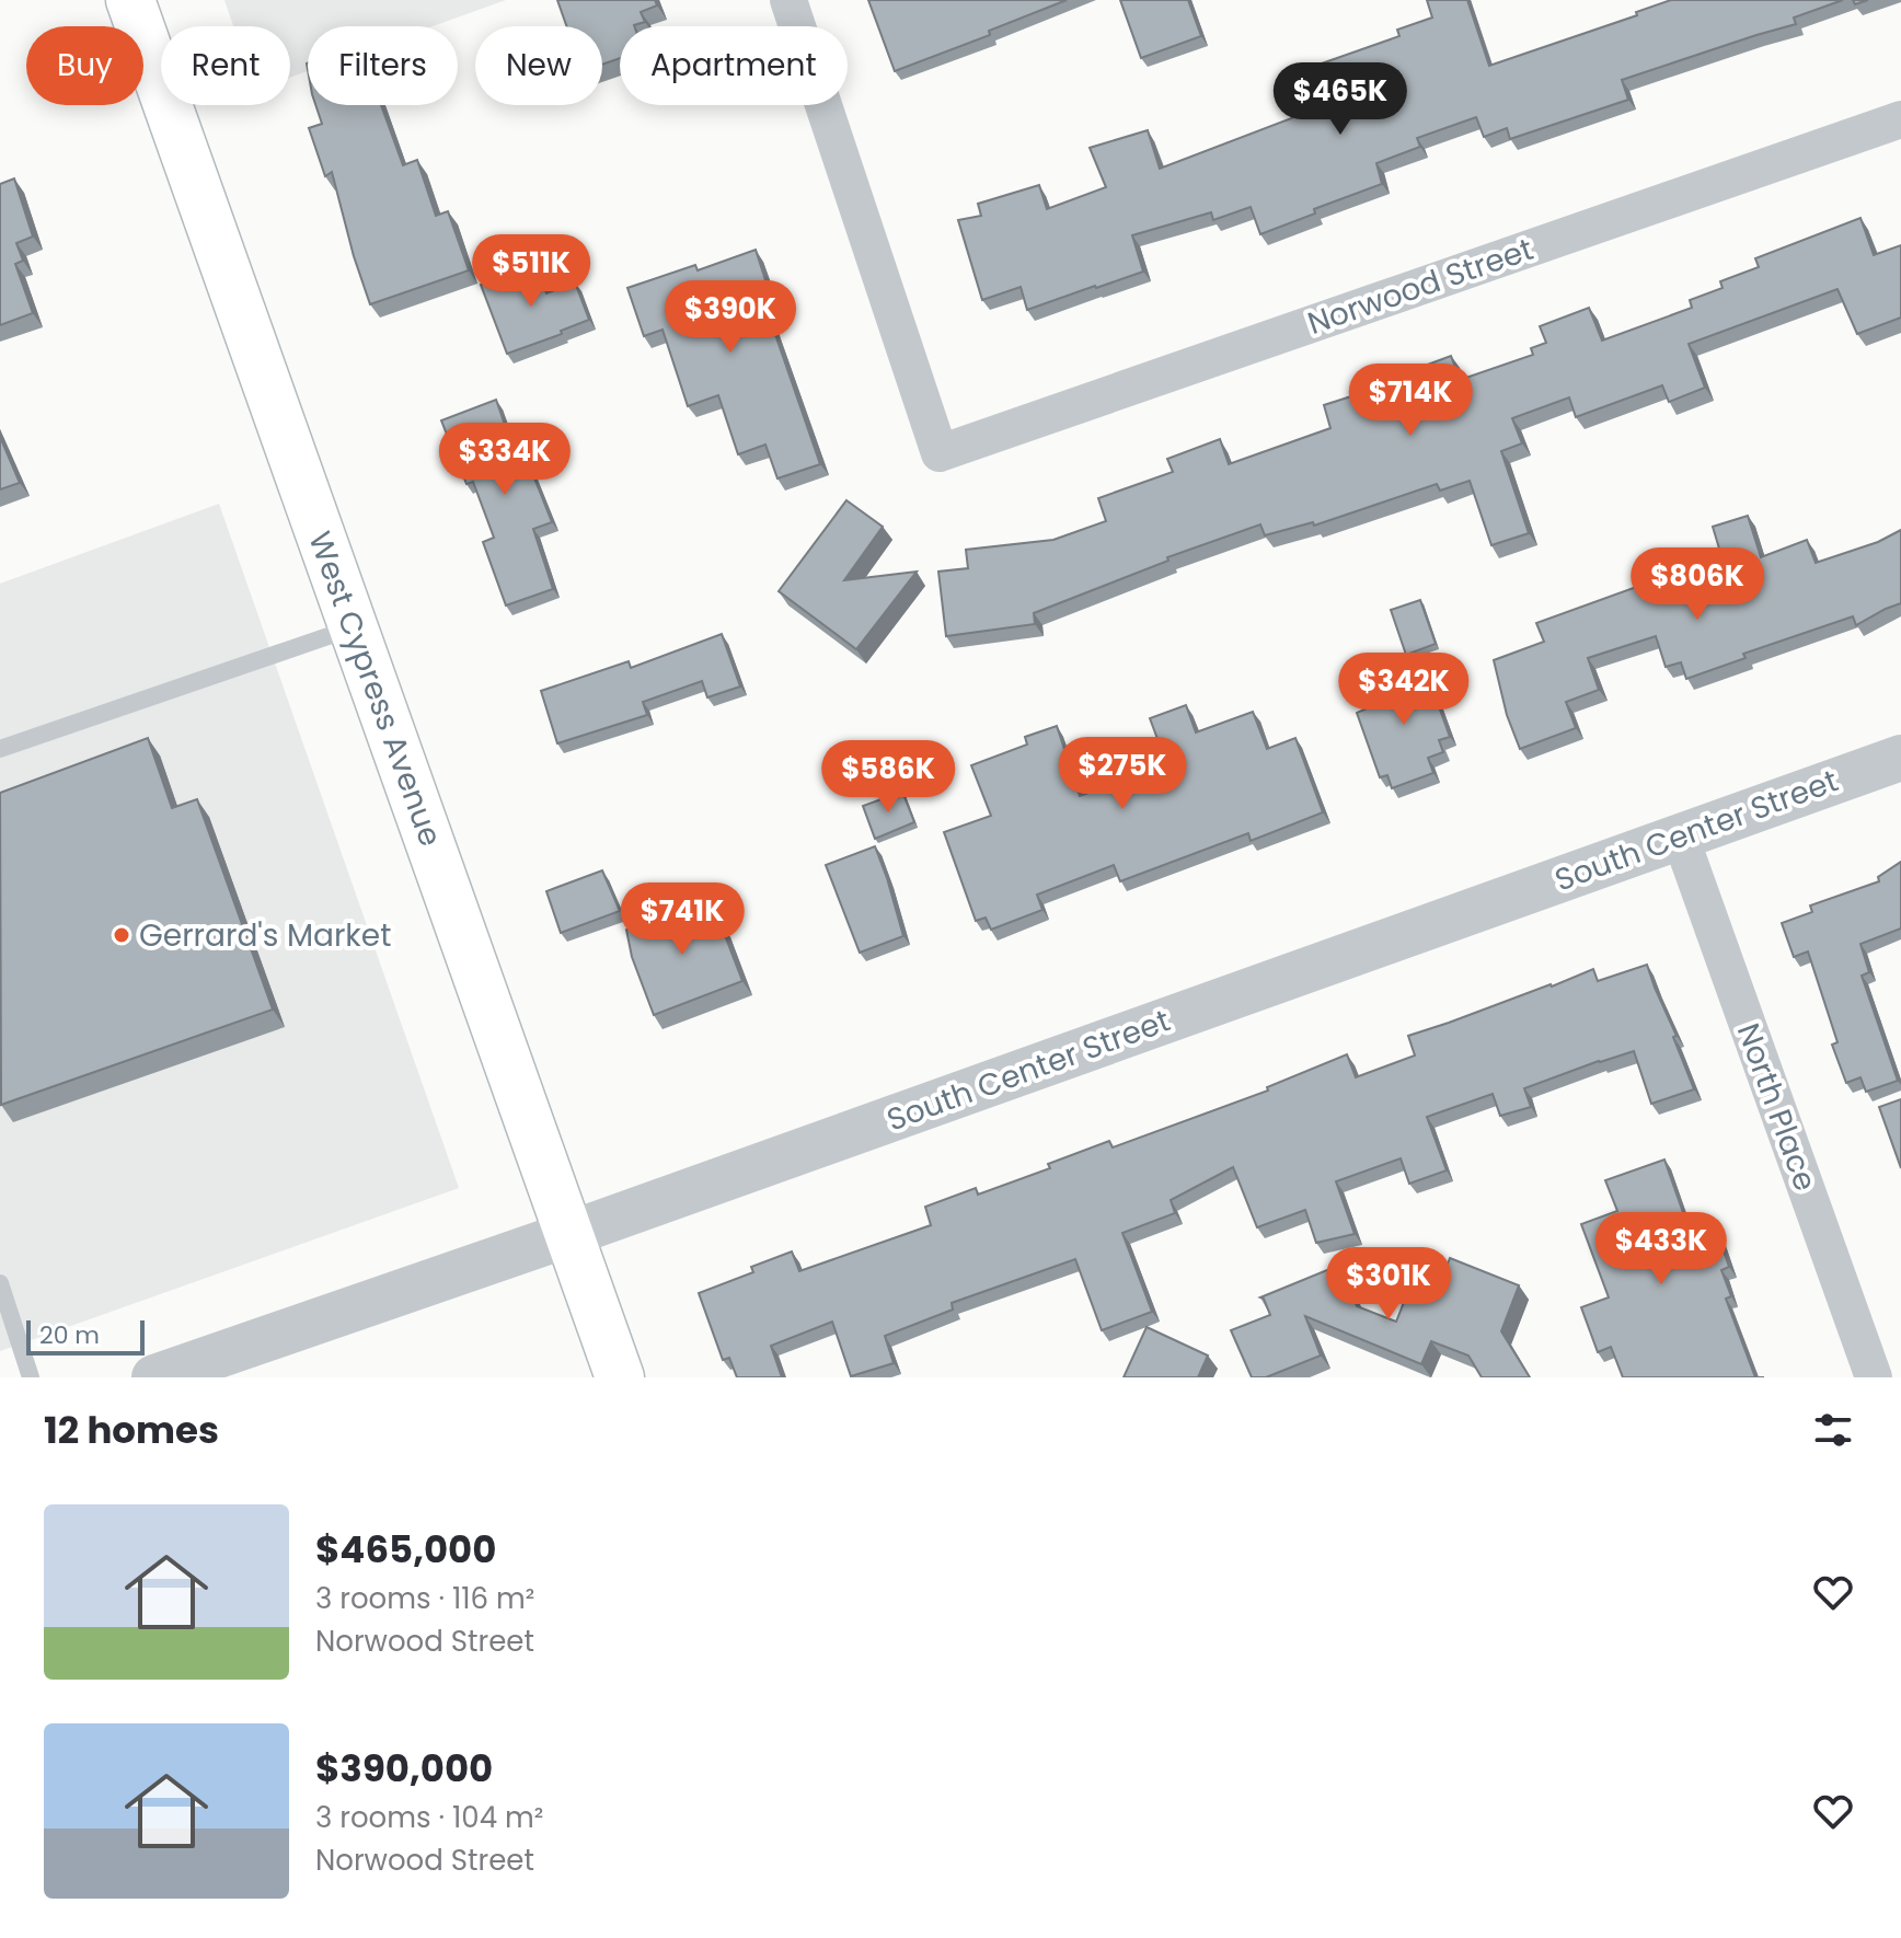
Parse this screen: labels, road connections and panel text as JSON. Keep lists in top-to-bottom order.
{
  "streets": {
    "main road": ["West Cypress Avenue"],
    "street": ["Norwood Street", "South Center Street", "North Place"]
  },
  "crossings": [
    ["West Cypress Avenue", "South Center Street"],
    ["South Center Street", "North Place"]
  ],
  "places": ["Gerrard's Market"],
  "scale_bar": "20 m",
  "page": {
    "chip": [
      "Buy",
      "Rent",
      "Filters",
      "New",
      "Apartment"
    ],
    "price": [
      "$465K",
      "$511K",
      "$390K",
      "$714K",
      "$334K",
      "$806K",
      "$342K",
      "$275K",
      "$586K",
      "$741K",
      "$433K",
      "$301K"
    ],
    "scale": "20 m",
    "heading": "12 homes",
    "list": [
      {
        "name": "$465,000",
        "note": "3 rooms · 116 m² · Norwood Street"
      },
      {
        "name": "$390,000",
        "note": "3 rooms · 104 m² · Norwood Street"
      }
    ]
  }
}
